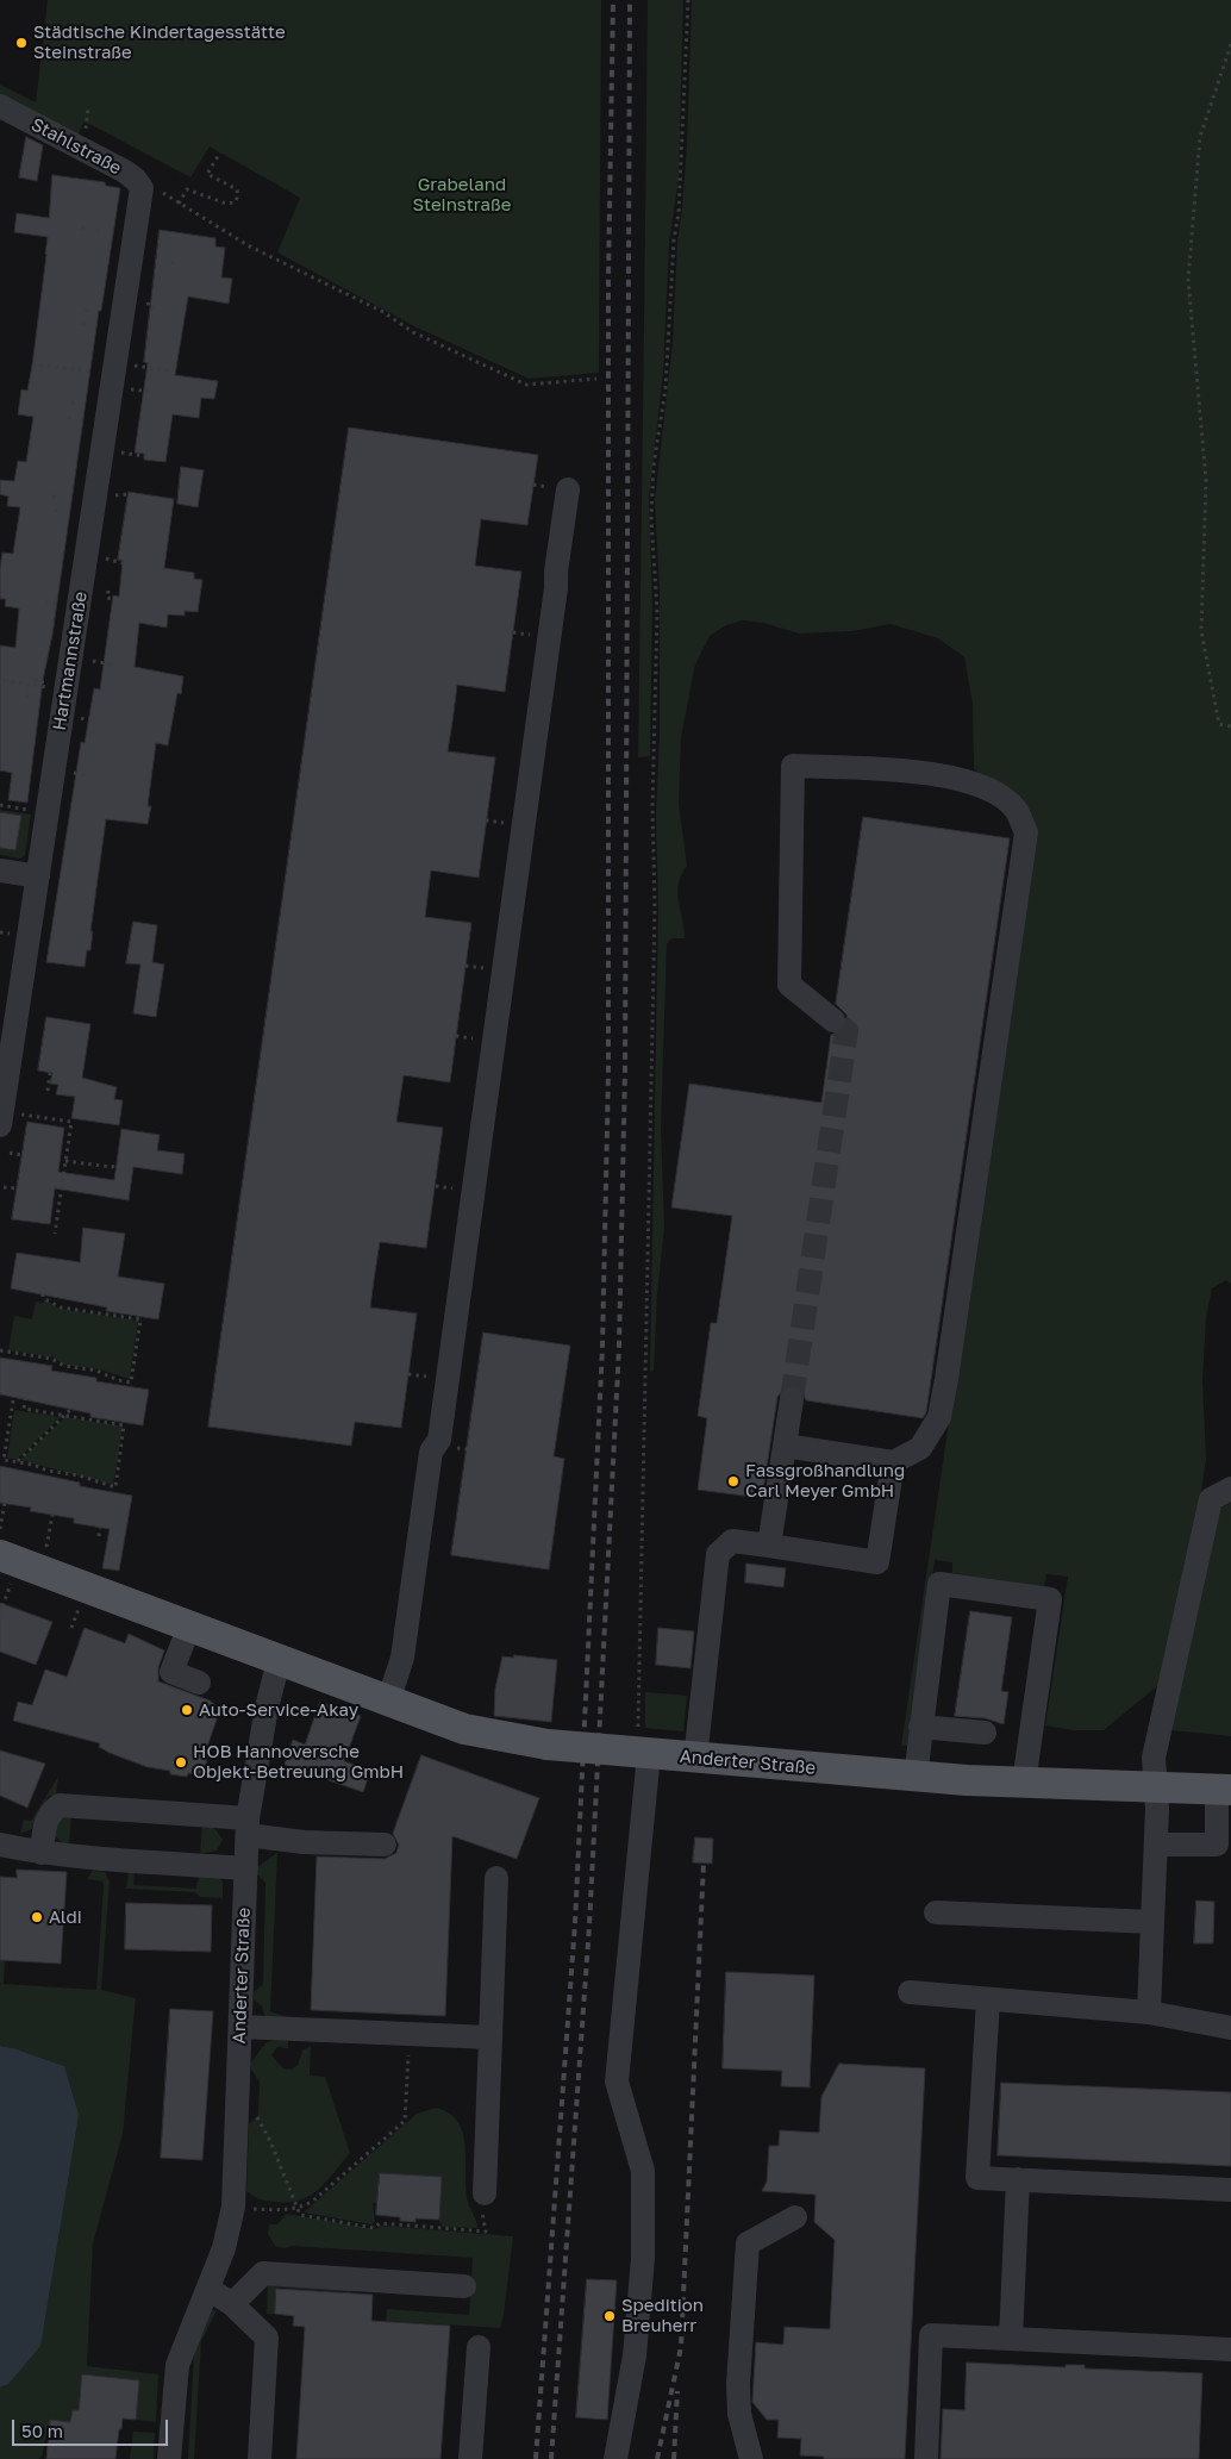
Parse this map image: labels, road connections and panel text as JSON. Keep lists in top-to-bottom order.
{
  "streets": {
    "main road": ["Anderter Straße"],
    "street": ["Stahlstraße", "Hartmannstraße"]
  },
  "crossings": [
    ["Stahlstraße", "Hartmannstraße"]
  ],
  "parks": ["Grabeland Steinstraße"],
  "places": [
    "Städtische Kindertagesstätte Steinstraße",
    "Fassgroßhandlung Carl Meyer GmbH",
    "Auto-Service-Akay",
    "HOB Hannoversche Objekt-Betreuung GmbH",
    "Aldi",
    "Spedition Breuherr"
  ],
  "scale_bar": "50 m"
}
